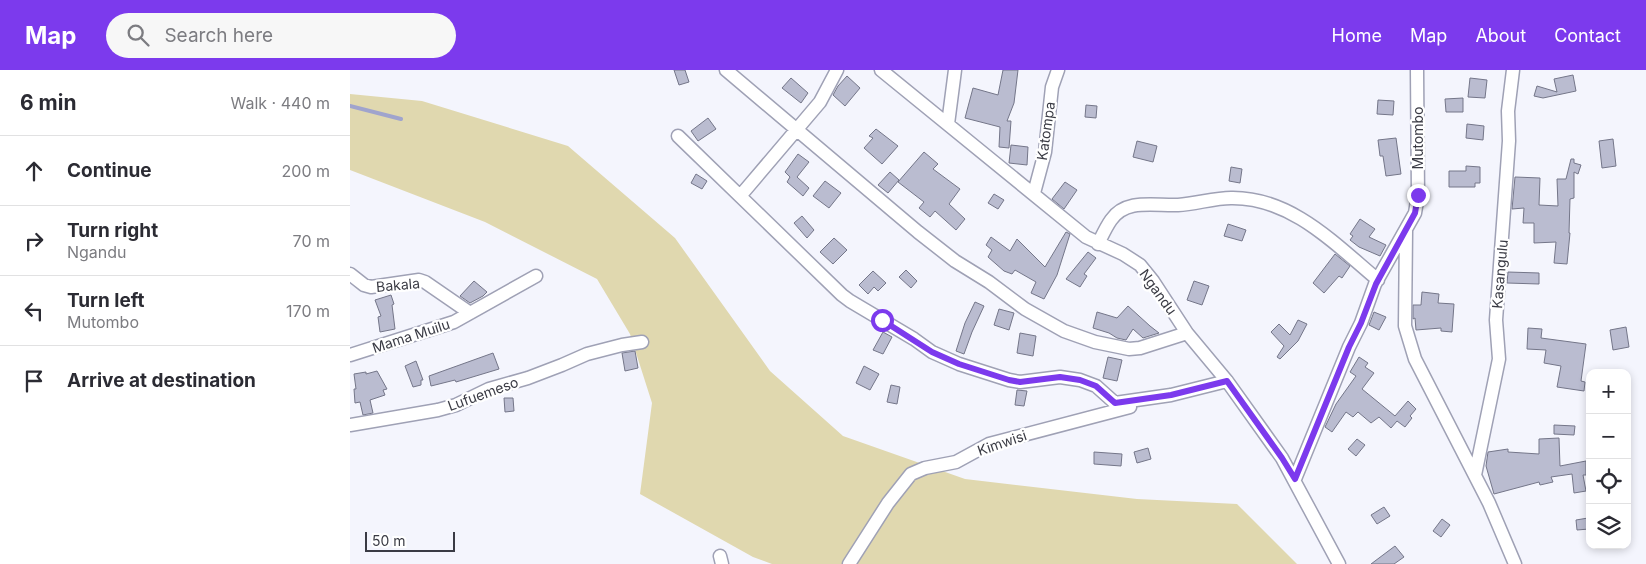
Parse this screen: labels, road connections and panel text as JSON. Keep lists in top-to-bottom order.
{
  "streets": {
    "street": [
      "Katompa",
      "Mutombo",
      "Kasangulu",
      "Bakala",
      "Ngandu",
      "Mama Muilu",
      "Lufuemeso",
      "Kimwisi"
    ]
  },
  "crossings": [
    ["Katompa", "Ngandu"],
    ["Mutombo", "Ngandu"],
    ["Bakala", "Mama Muilu"]
  ],
  "scale_bar": "50 m",
  "page": {
    "header": "Map",
    "search": "Search here",
    "nav": [
      "Home",
      "Map",
      "About",
      "Contact"
    ],
    "heading": ["6 min", "Walk · 440 m"],
    "list": [
      ["Continue", "200 m"],
      ["Turn right", "Ngandu", "70 m"],
      ["Turn left", "Mutombo", "170 m"],
      "Arrive at destination"
    ],
    "map_buttons": ["+", "−"],
    "scale": "50 m"
  }
}
